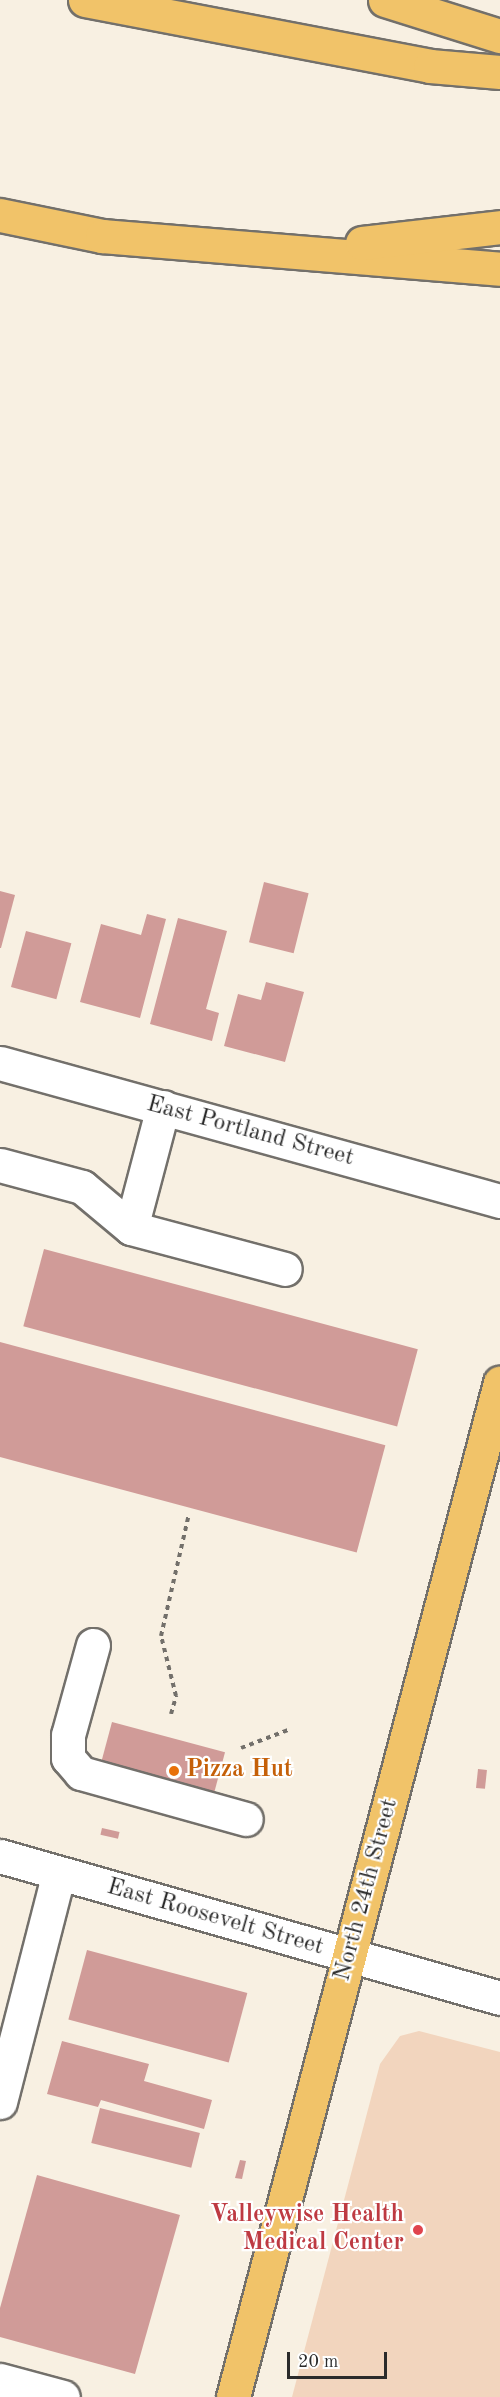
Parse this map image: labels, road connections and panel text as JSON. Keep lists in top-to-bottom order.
{
  "streets": {
    "main road": ["North 24th Street"],
    "street": ["East Portland Street", "East Roosevelt Street"]
  },
  "crossings": [
    ["North 24th Street", "East Roosevelt Street"]
  ],
  "places": ["Pizza Hut", "Valleywise Health Medical Center"],
  "scale_bar": "20 m"
}
